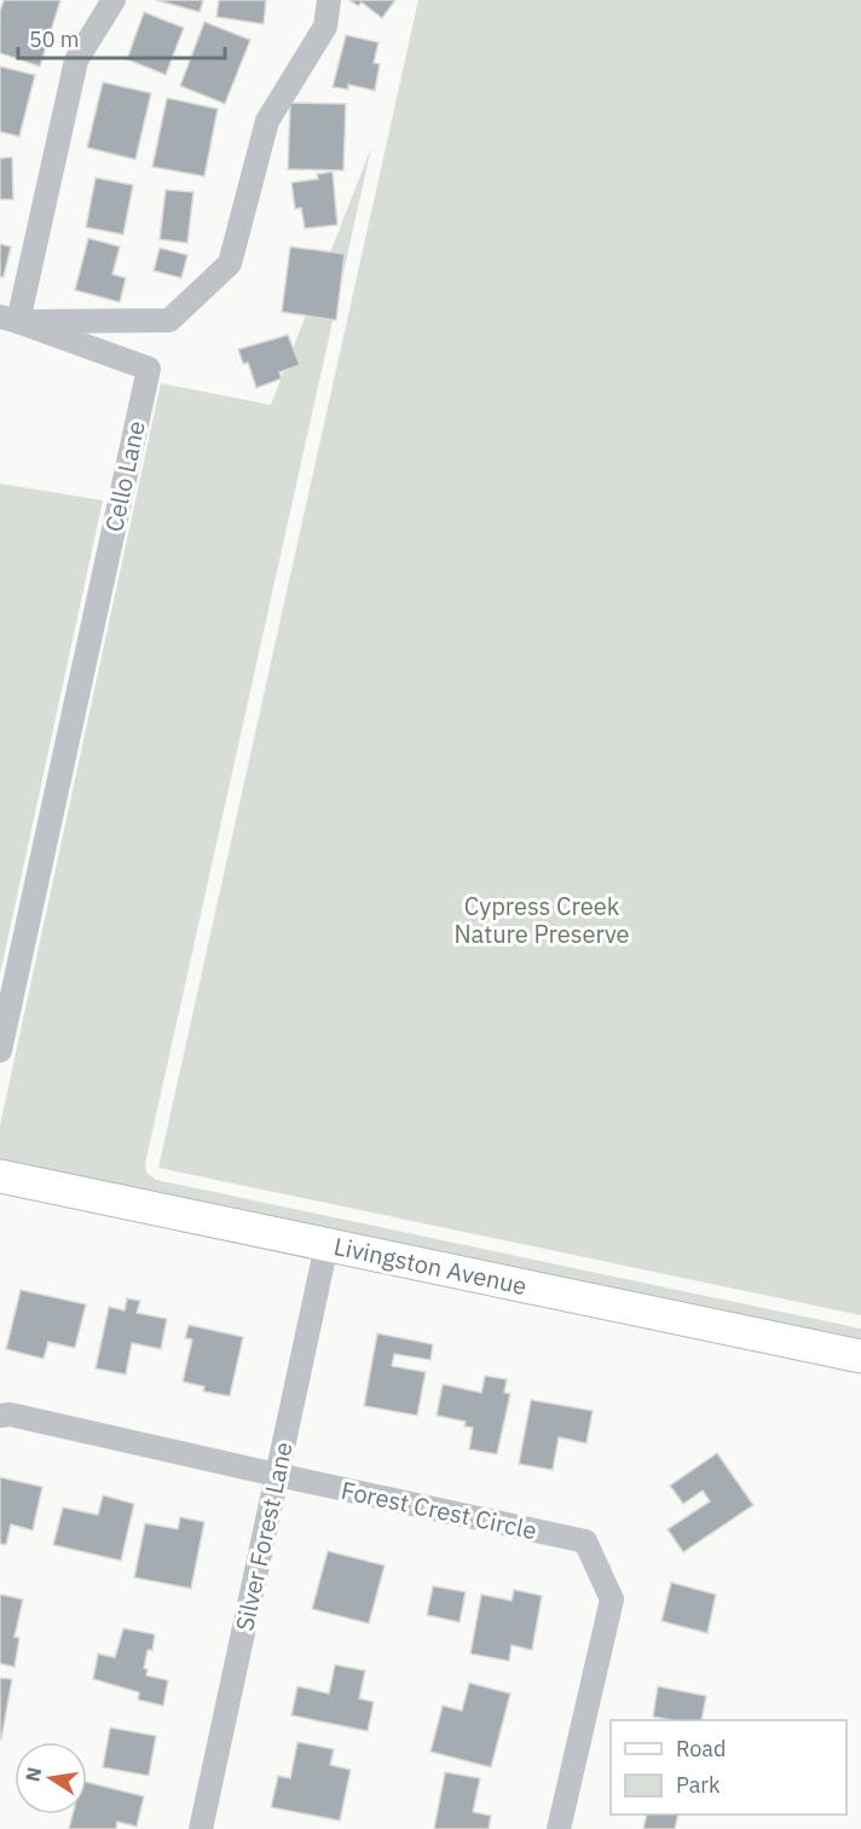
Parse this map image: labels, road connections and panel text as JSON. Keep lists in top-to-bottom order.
{
  "streets": {
    "street": [
      "Cello Lane",
      "Livingston Avenue",
      "Forest Crest Circle",
      "Silver Forest Lane"
    ]
  },
  "crossings": [
    ["Livingston Avenue", "Silver Forest Lane"],
    ["Forest Crest Circle", "Silver Forest Lane"]
  ],
  "parks": ["Cypress Creek Nature Preserve"],
  "legend": ["Road", "Park"],
  "scale_bar": "50 m",
  "north": "left"
}
